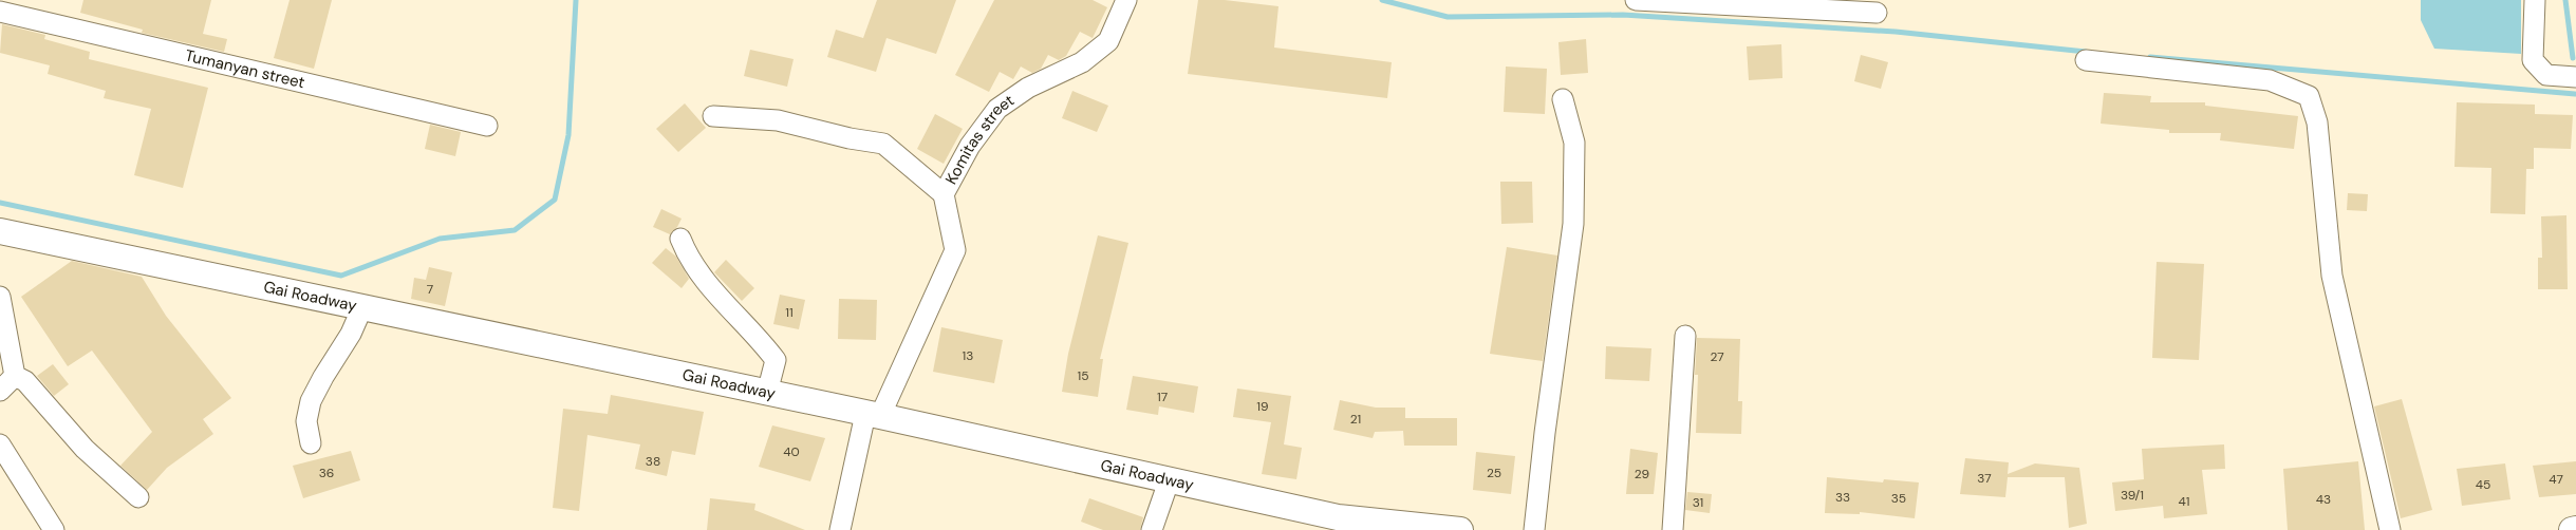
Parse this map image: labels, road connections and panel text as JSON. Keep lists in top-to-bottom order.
{
  "streets": {
    "main road": ["Gai Roadway"],
    "street": ["Tumanyan street", "Komitas street"]
  },
  "crossings": [
    ["Komitas street", "Gai Roadway"]
  ],
  "house_numbers": [
    "7",
    "11",
    "13",
    "27",
    "15",
    "17",
    "19",
    "21",
    "40",
    "38",
    "36",
    "25",
    "29",
    "37",
    "47",
    "45",
    "39/1",
    "33",
    "35",
    "43",
    "41",
    "31"
  ]
}
